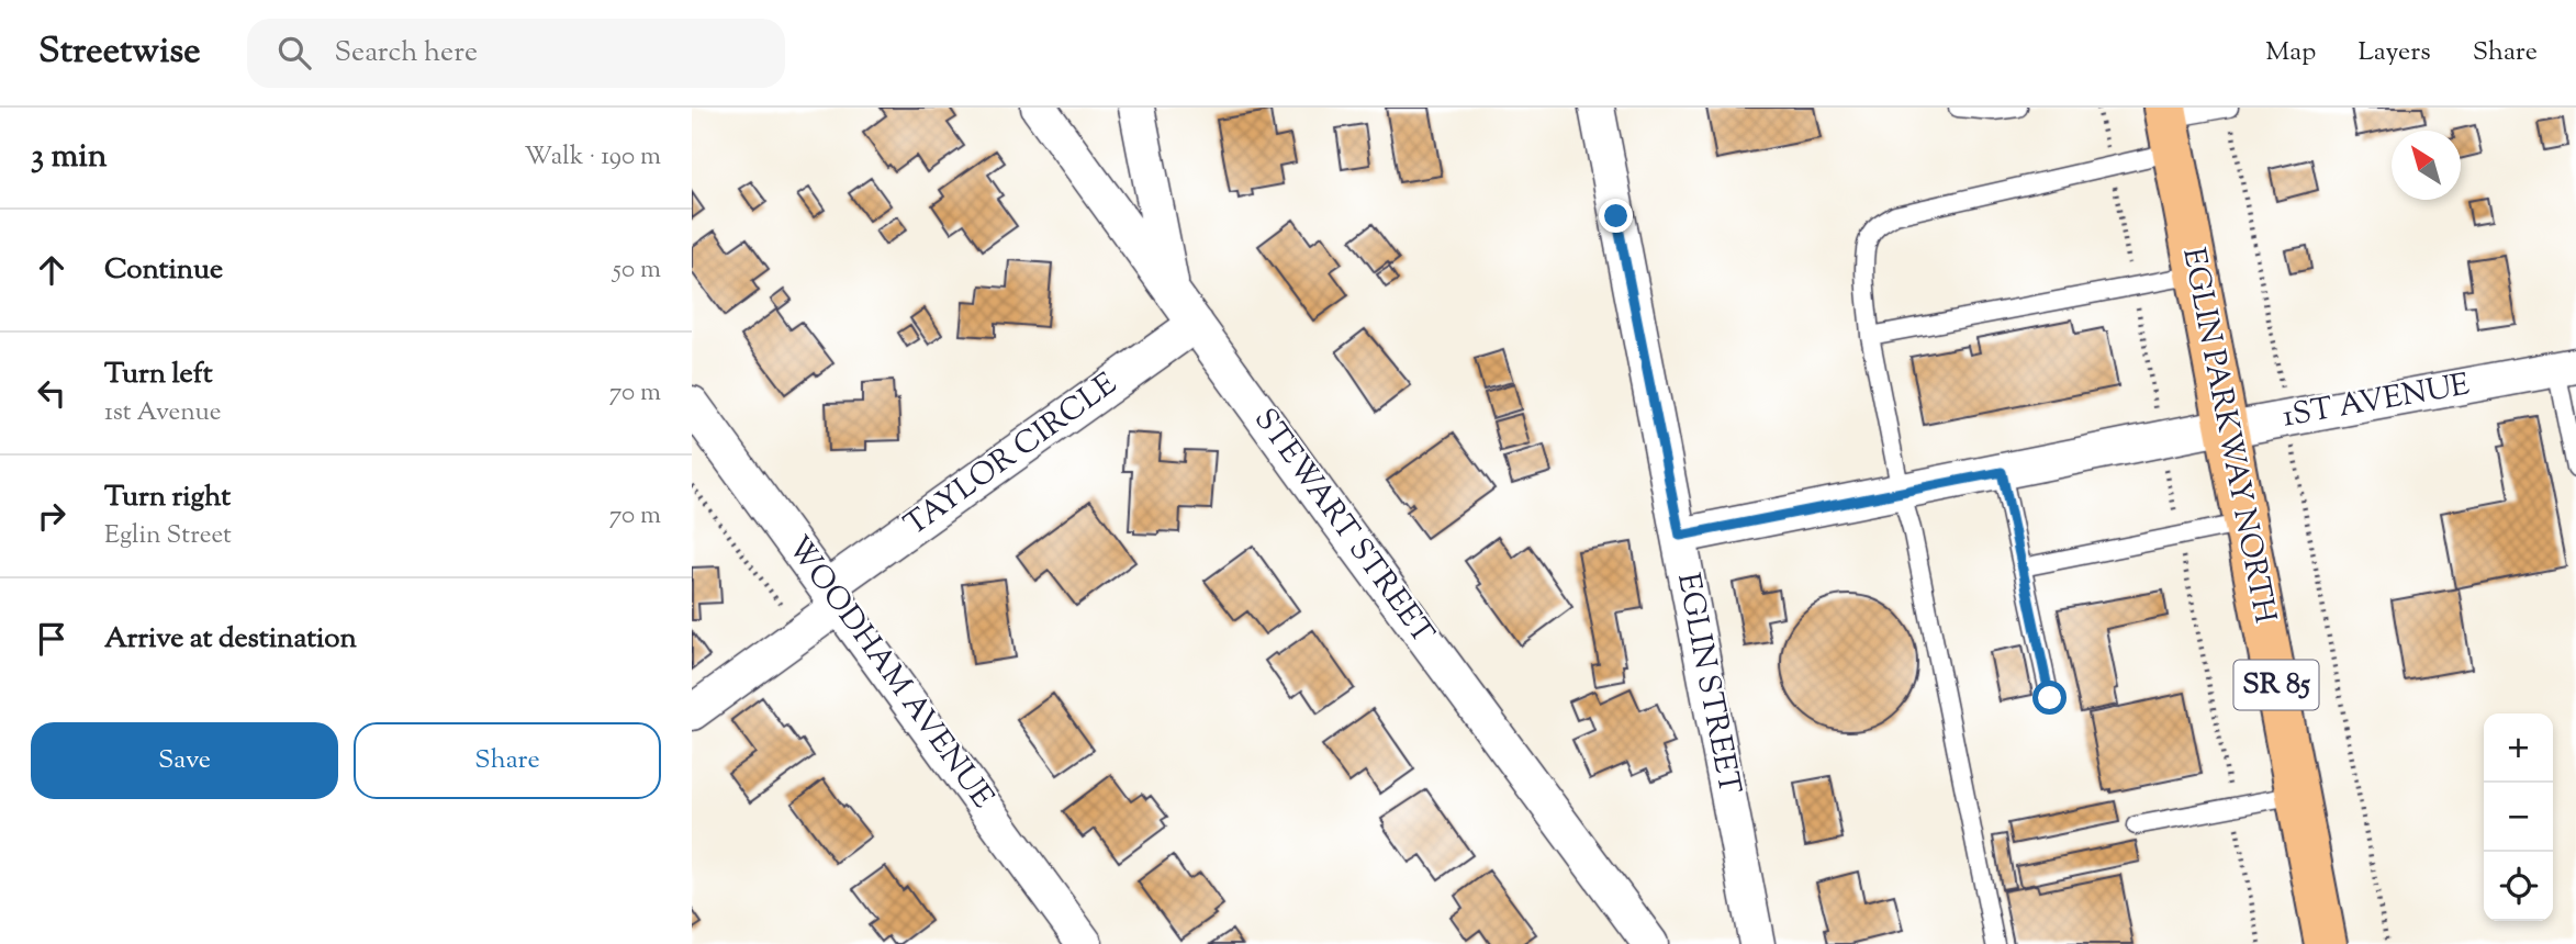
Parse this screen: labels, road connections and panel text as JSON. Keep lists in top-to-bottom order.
{
  "streets": {
    "highway": ["EGLIN PARKWAY NORTH", "SR 85"],
    "street": [
      "1ST AVENUE",
      "TAYLOR CIRCLE",
      "STEWART STREET",
      "WOODHAM AVENUE",
      "EGLIN STREET"
    ]
  },
  "crossings": [
    ["1ST AVENUE", "EGLIN PARKWAY NORTH"],
    ["1ST AVENUE", "EGLIN STREET"],
    ["TAYLOR CIRCLE", "STEWART STREET"],
    ["TAYLOR CIRCLE", "WOODHAM AVENUE"]
  ],
  "north": "top left",
  "page": {
    "header": "Streetwise",
    "search": "Search here",
    "nav": ["Map", "Layers", "Share"],
    "heading": ["3 min", "Walk · 190 m"],
    "list": [
      ["Continue", "50 m"],
      ["Turn left", "1st Avenue", "70 m"],
      ["Turn right", "Eglin Street", "70 m"],
      "Arrive at destination"
    ],
    "buttons": ["Save", "Share"],
    "map_buttons": ["+", "−"]
  }
}
